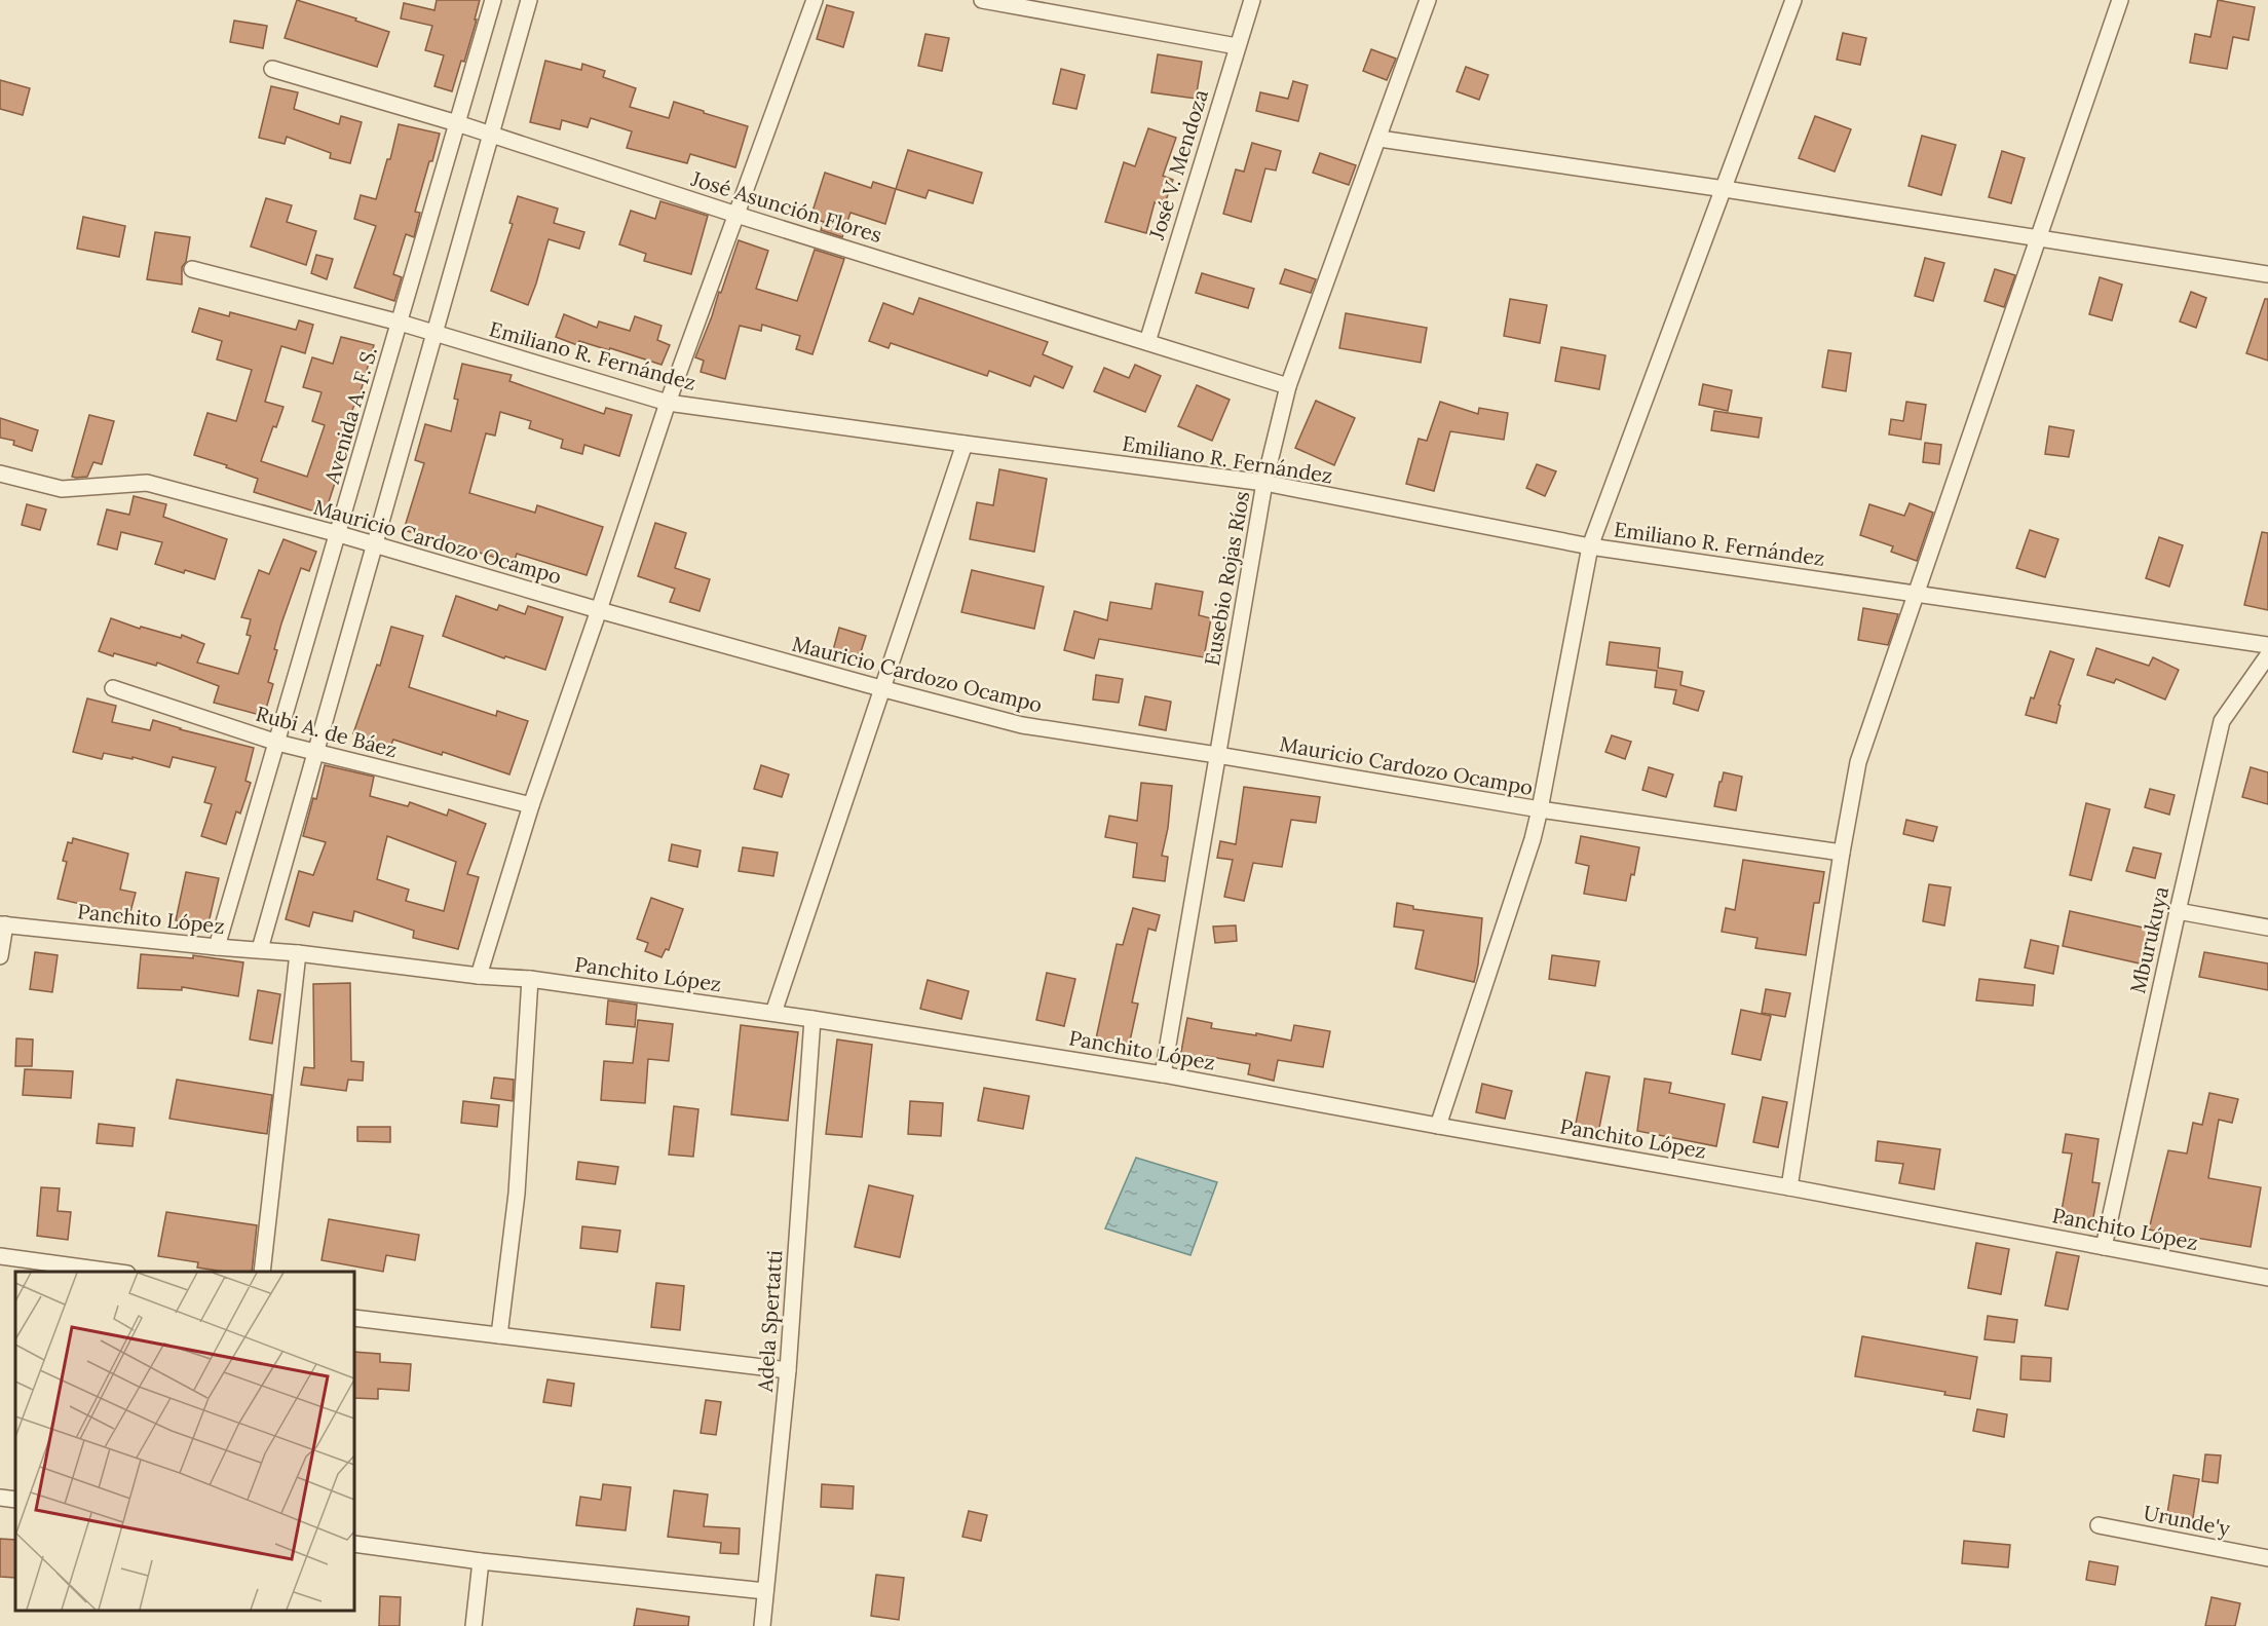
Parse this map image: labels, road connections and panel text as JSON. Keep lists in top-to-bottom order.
{
  "streets": {
    "street": [
      "José V. Mendoza",
      "José Asunción Flores",
      "Emiliano R. Fernández",
      "Avenida A. F. S.",
      "Mauricio Cardozo Ocampo",
      "Eusebio Rojas Ríos",
      "Rubi A. de Báez",
      "Panchito López",
      "Mburukuya",
      "Adela Spertatti",
      "Urunde'y"
    ]
  },
  "crossings": [
    ["José V. Mendoza", "José Asunción Flores"],
    ["José Asunción Flores", "Avenida A. F. S."],
    ["José Asunción Flores", "Eusebio Rojas Ríos"],
    ["Emiliano R. Fernández", "Avenida A. F. S."],
    ["Emiliano R. Fernández", "Eusebio Rojas Ríos"],
    ["Avenida A. F. S.", "Mauricio Cardozo Ocampo"],
    ["Avenida A. F. S.", "Rubi A. de Báez"],
    ["Avenida A. F. S.", "Panchito López"],
    ["Mauricio Cardozo Ocampo", "Eusebio Rojas Ríos"],
    ["Eusebio Rojas Ríos", "Panchito López"],
    ["Panchito López", "Mburukuya"],
    ["Panchito López", "Adela Spertatti"]
  ]
}
